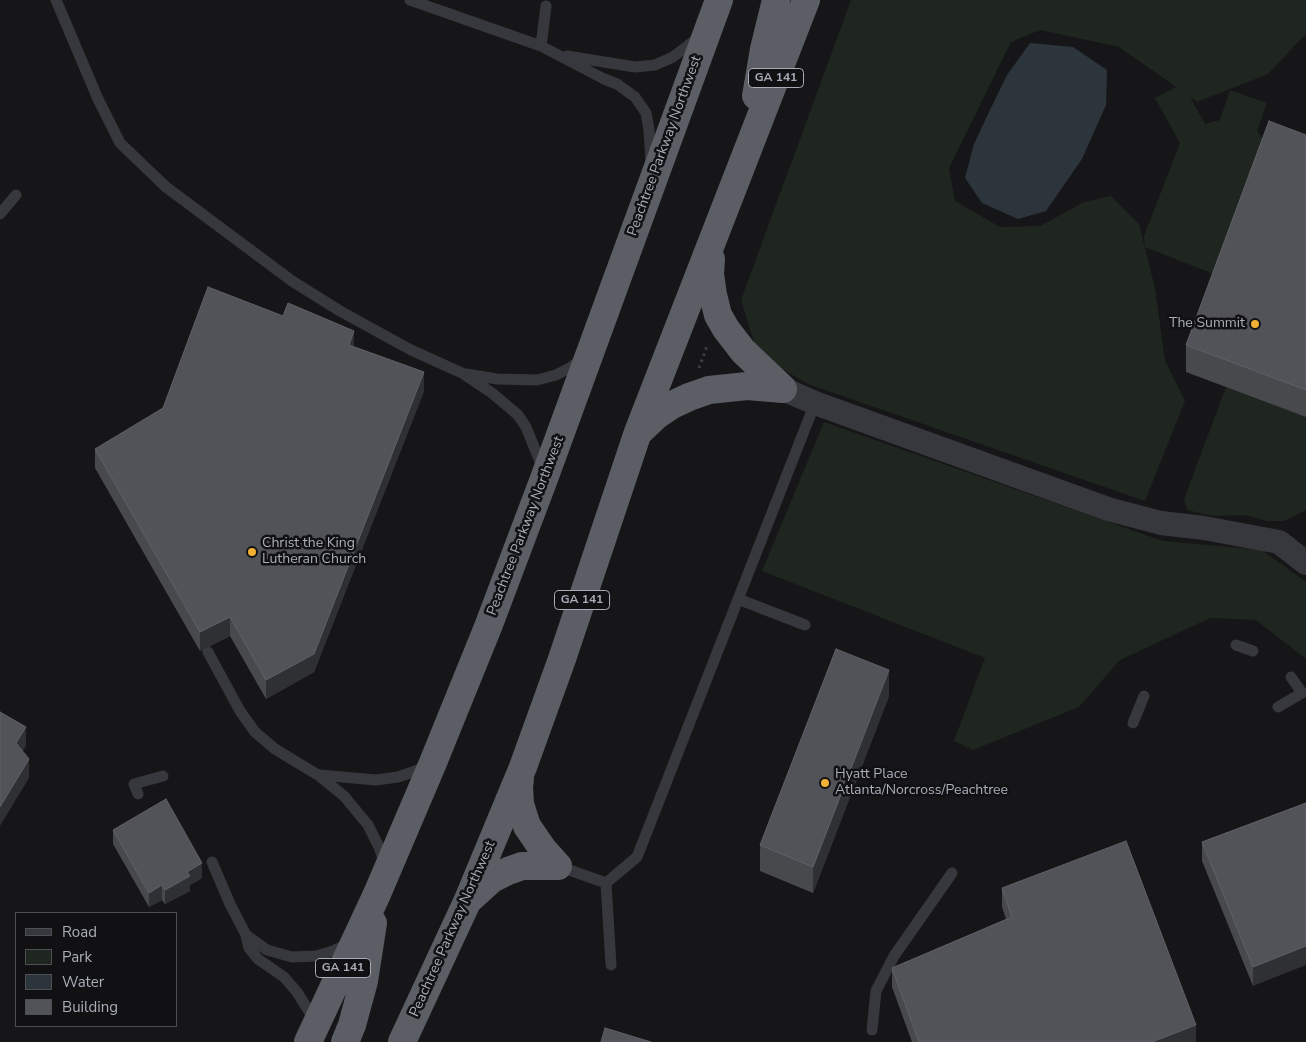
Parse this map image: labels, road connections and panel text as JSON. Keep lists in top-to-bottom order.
{
  "streets": {
    "highway": ["GA 141", "Peachtree Parkway Northwest"]
  },
  "places": ["The Summit", "Christ the King Lutheran Church", "Hyatt Place Atlanta/Norcross/Peachtree"],
  "legend": [
    "Road",
    "Park",
    "Water",
    "Building"
  ]
}
